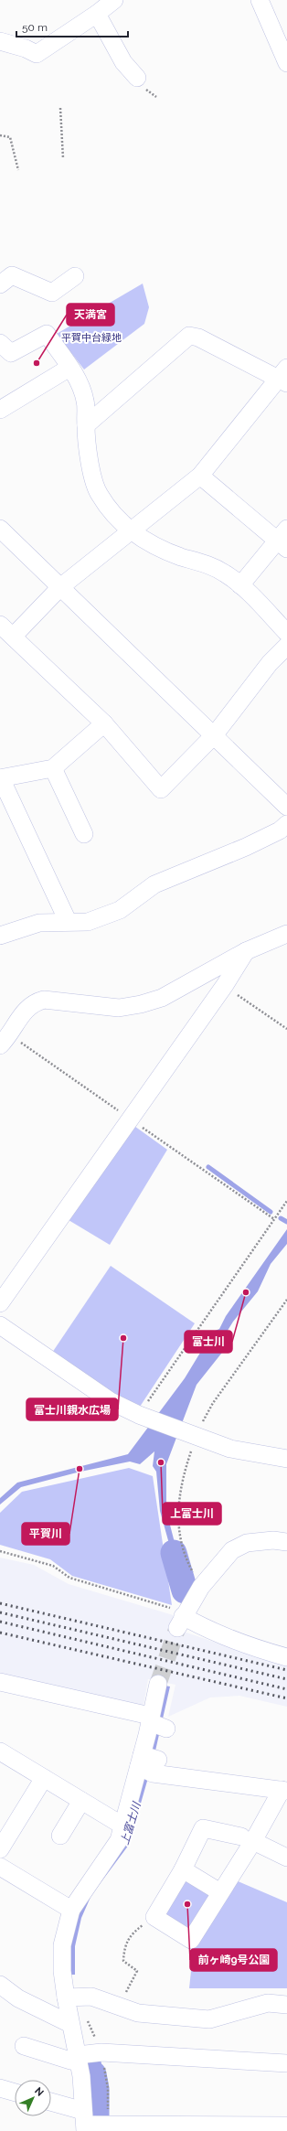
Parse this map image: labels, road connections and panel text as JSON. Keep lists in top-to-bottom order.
{
  "water": ["上富士川"],
  "parks": ["平賀中台緑地"],
  "places": [
    "天満宮",
    "富士川",
    "富士川親水広場",
    "上富士川",
    "平賀川",
    "前ヶ崎9号公園"
  ],
  "scale_bar": "50 m",
  "north": "top right"
}
